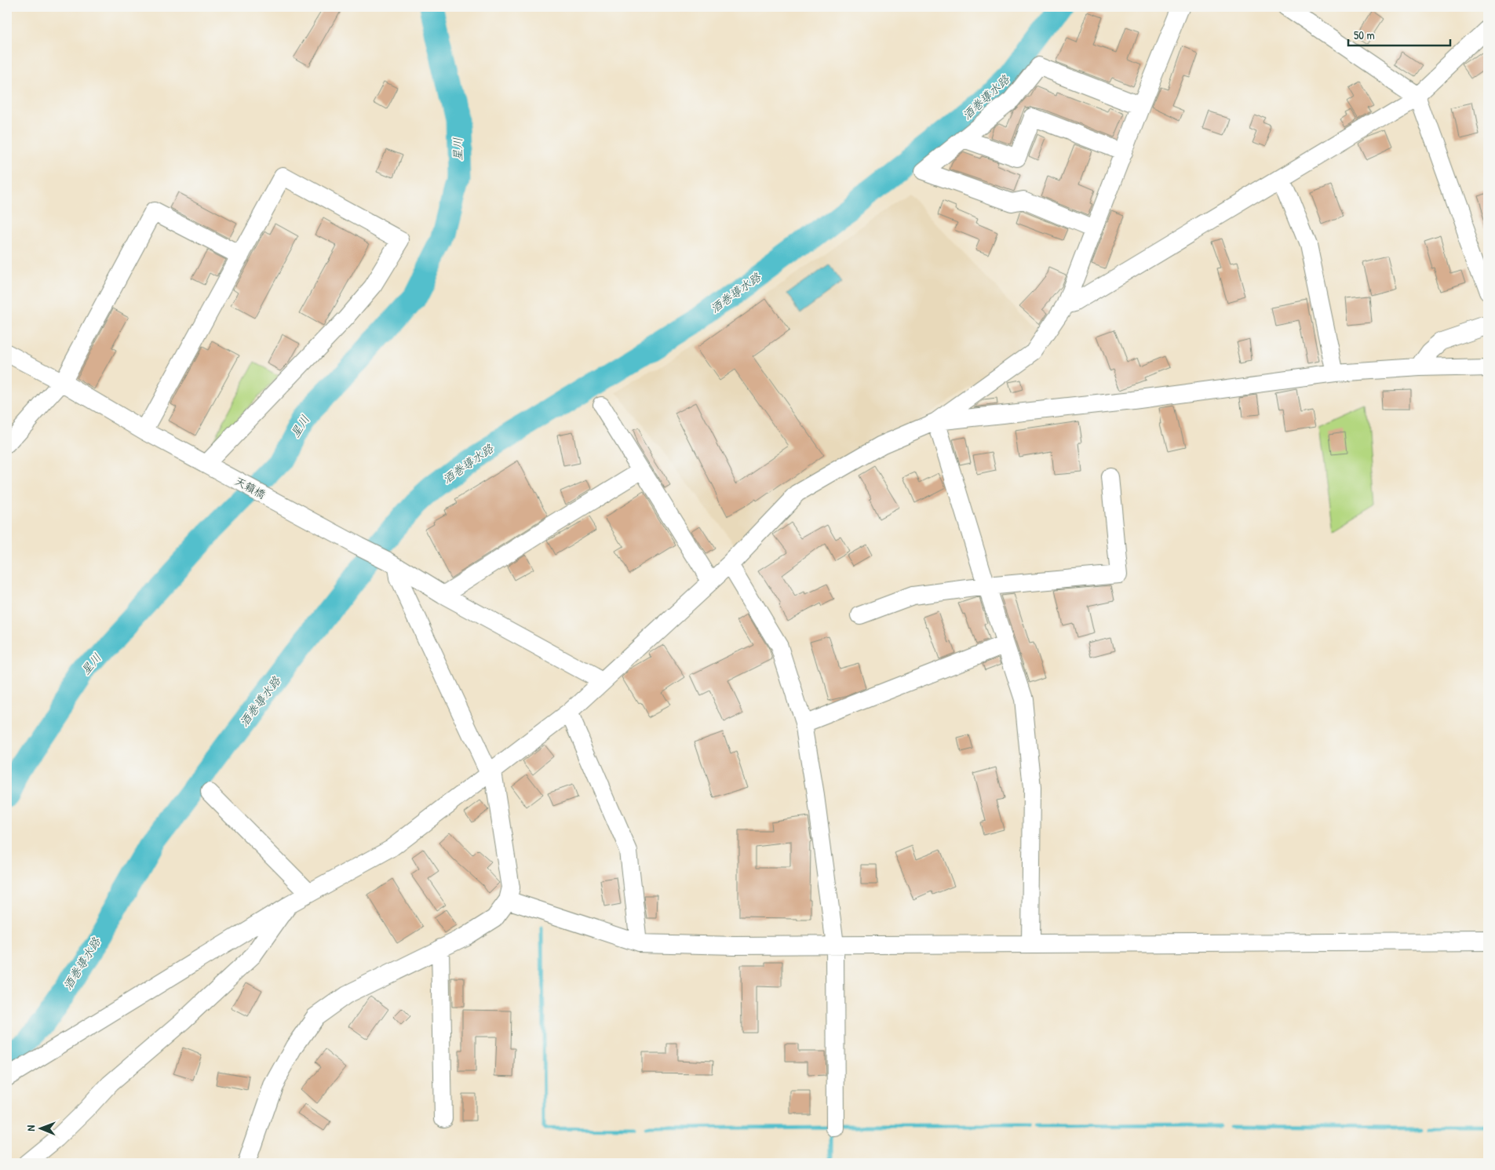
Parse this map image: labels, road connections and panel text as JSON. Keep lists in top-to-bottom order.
{
  "streets": {
    "street": ["天籟橋"]
  },
  "water": ["酒巻導水路", "星川"],
  "scale_bar": "50 m",
  "north": "left"
}
